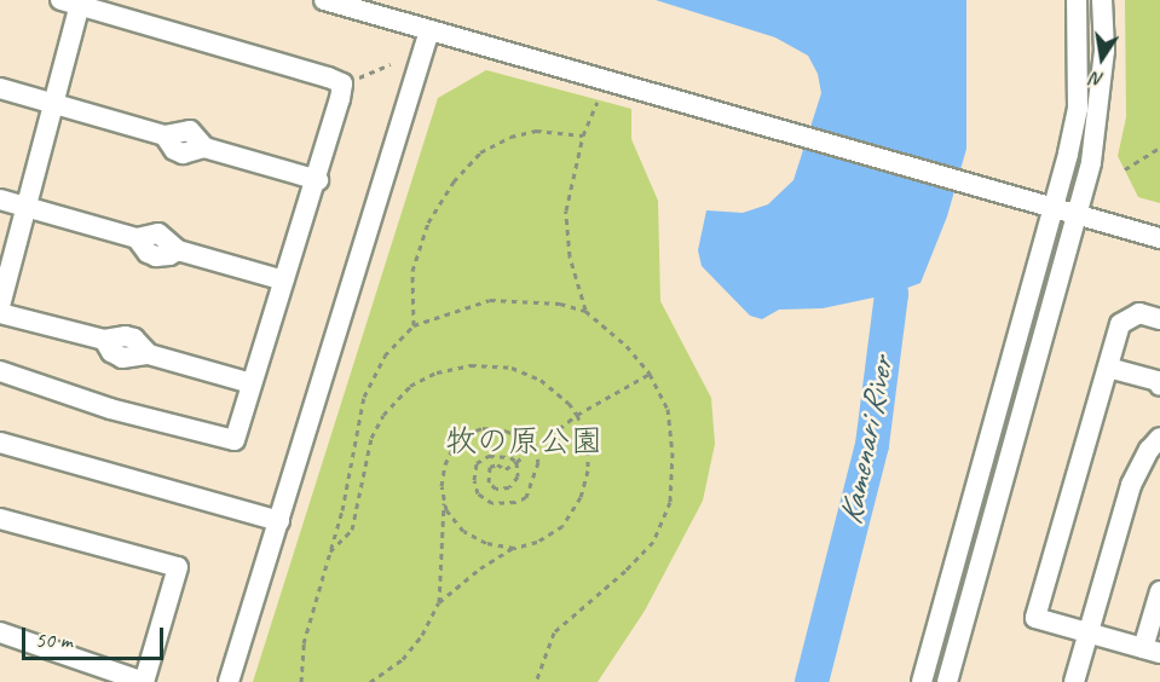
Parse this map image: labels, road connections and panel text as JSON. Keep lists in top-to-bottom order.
{
  "water": ["Kamenari River"],
  "parks": ["牧の原公園"],
  "scale_bar": "50 m",
  "north": "bottom"
}
